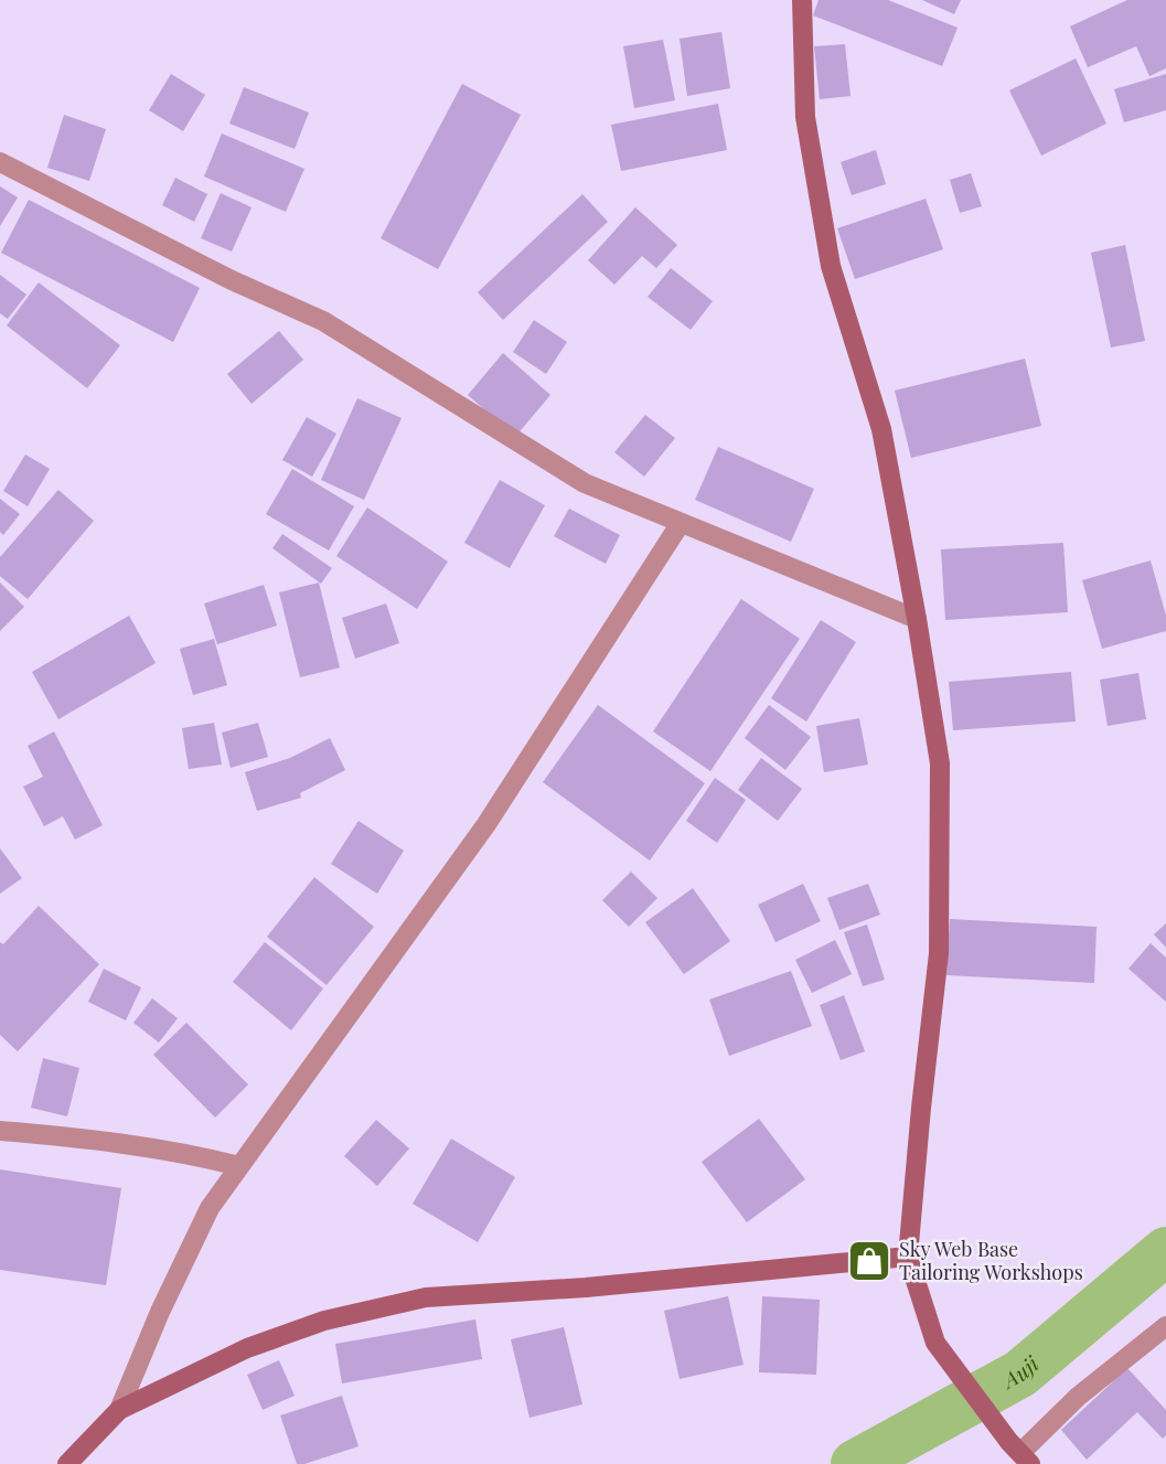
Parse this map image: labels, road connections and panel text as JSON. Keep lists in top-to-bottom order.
{
  "water": ["Auji"],
  "places": {
    "shop": ["Sky Web Base Tailoring Workshops"]
  }
}
